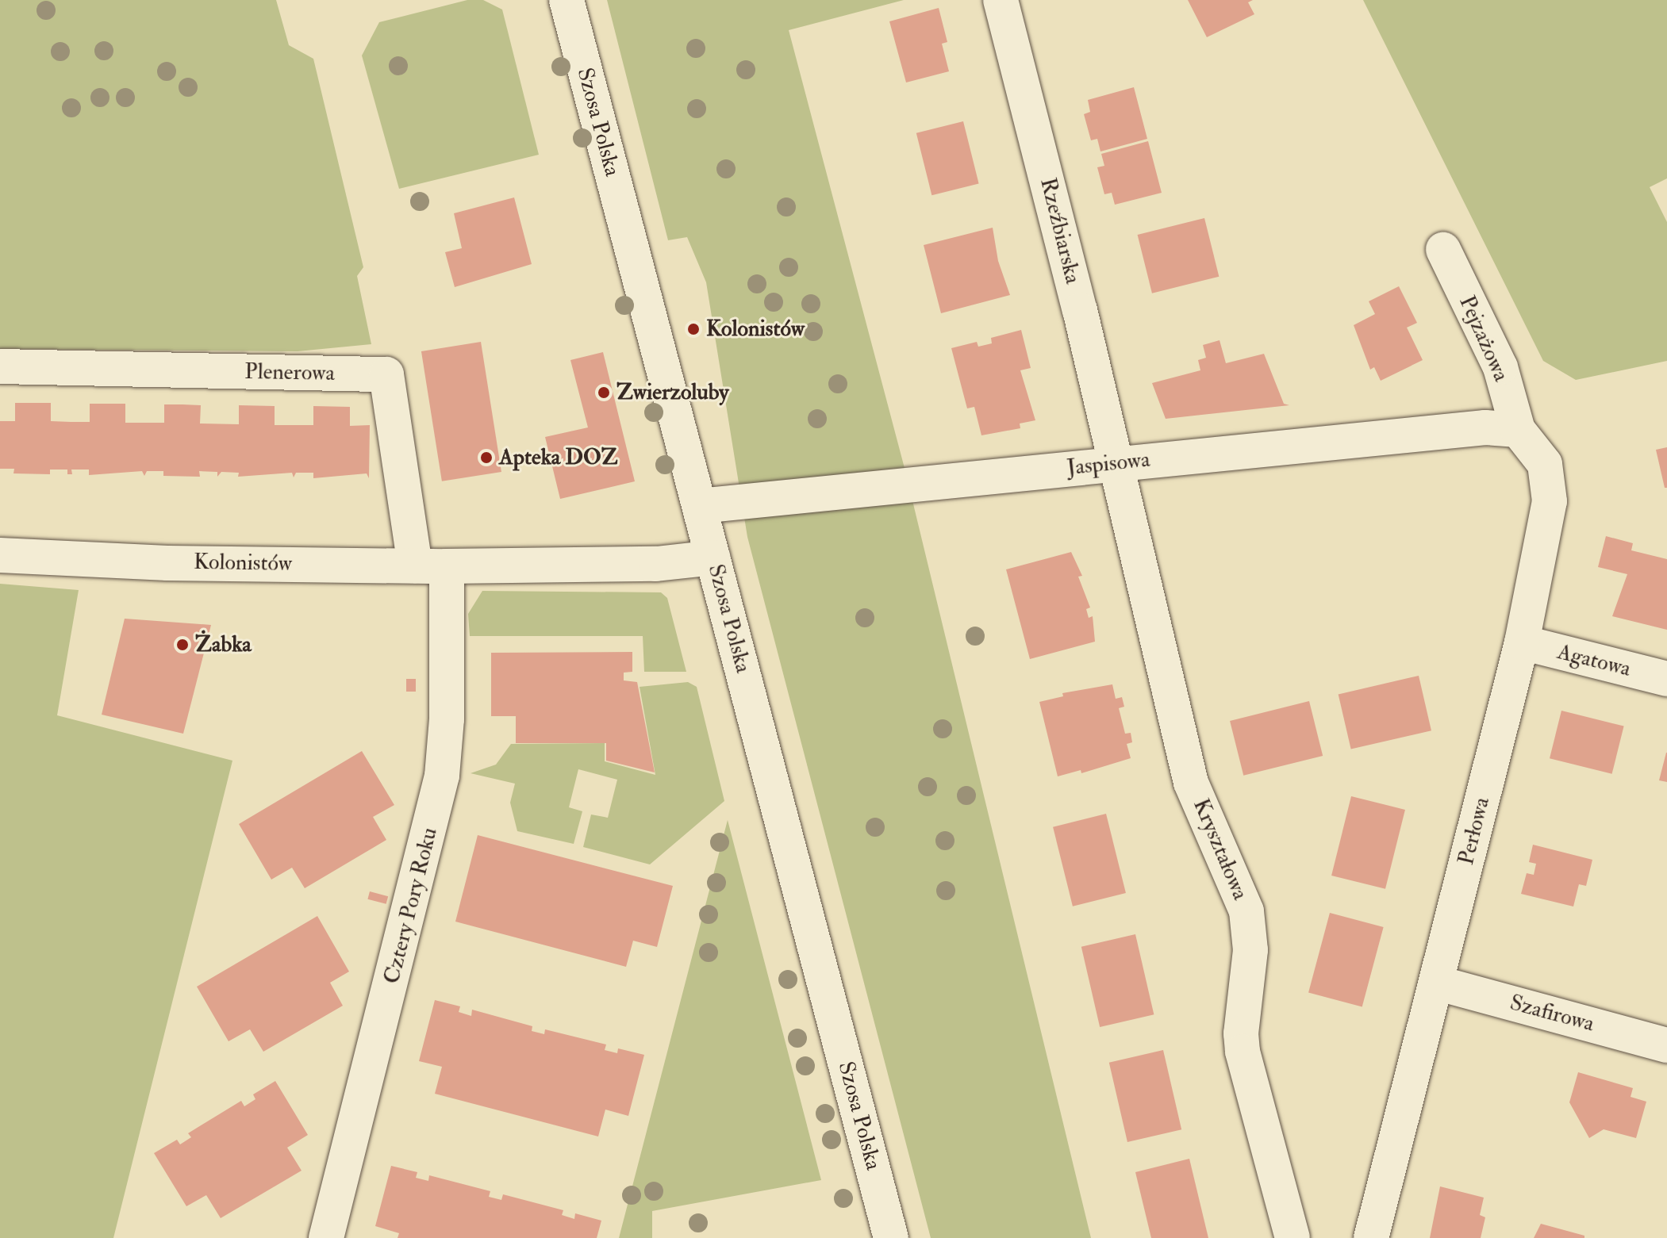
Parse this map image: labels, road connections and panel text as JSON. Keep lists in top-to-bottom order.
{
  "streets": {
    "street": [
      "Szosa Polska",
      "Rzeźbiarska",
      "Pejzażowa",
      "Plenerowa",
      "Jaspisowa",
      "Kolonistów",
      "Agatowa",
      "Perłowa",
      "Kryształowa",
      "Cztery Pory Roku",
      "Szafirowa"
    ]
  },
  "crossings": [
    ["Szosa Polska", "Jaspisowa"],
    ["Szosa Polska", "Kolonistów"],
    ["Rzeźbiarska", "Jaspisowa"],
    ["Rzeźbiarska", "Kryształowa"],
    ["Pejzażowa", "Jaspisowa"],
    ["Pejzażowa", "Perłowa"],
    ["Plenerowa", "Kolonistów"],
    ["Plenerowa", "Cztery Pory Roku"],
    ["Jaspisowa", "Perłowa"],
    ["Jaspisowa", "Kryształowa"],
    ["Kolonistów", "Cztery Pory Roku"],
    ["Agatowa", "Perłowa"],
    ["Perłowa", "Szafirowa"]
  ],
  "places": [
    "Kolonistów",
    "Zwierzoluby",
    "Apteka DOZ",
    "Żabka"
  ]
}
